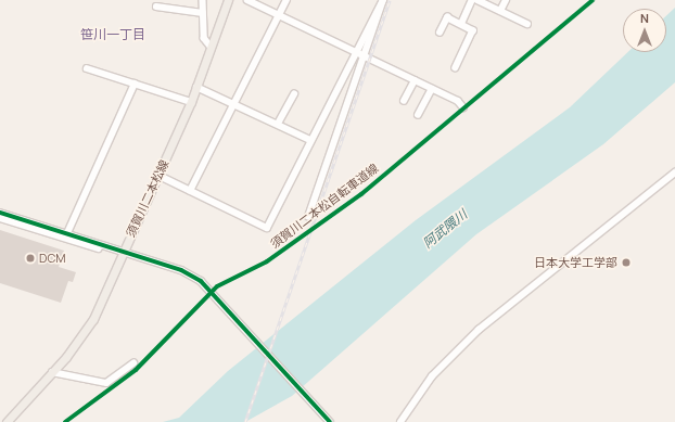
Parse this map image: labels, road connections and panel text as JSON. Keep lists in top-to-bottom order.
{
  "streets": {
    "main road": ["須賀川二本松線"],
    "cycle path": ["須賀川二本松自転車道線"]
  },
  "districts": ["笹川一丁目"],
  "water": ["阿武隈川"],
  "places": ["DCM", "日本大学工学部"],
  "north": "top"
}
